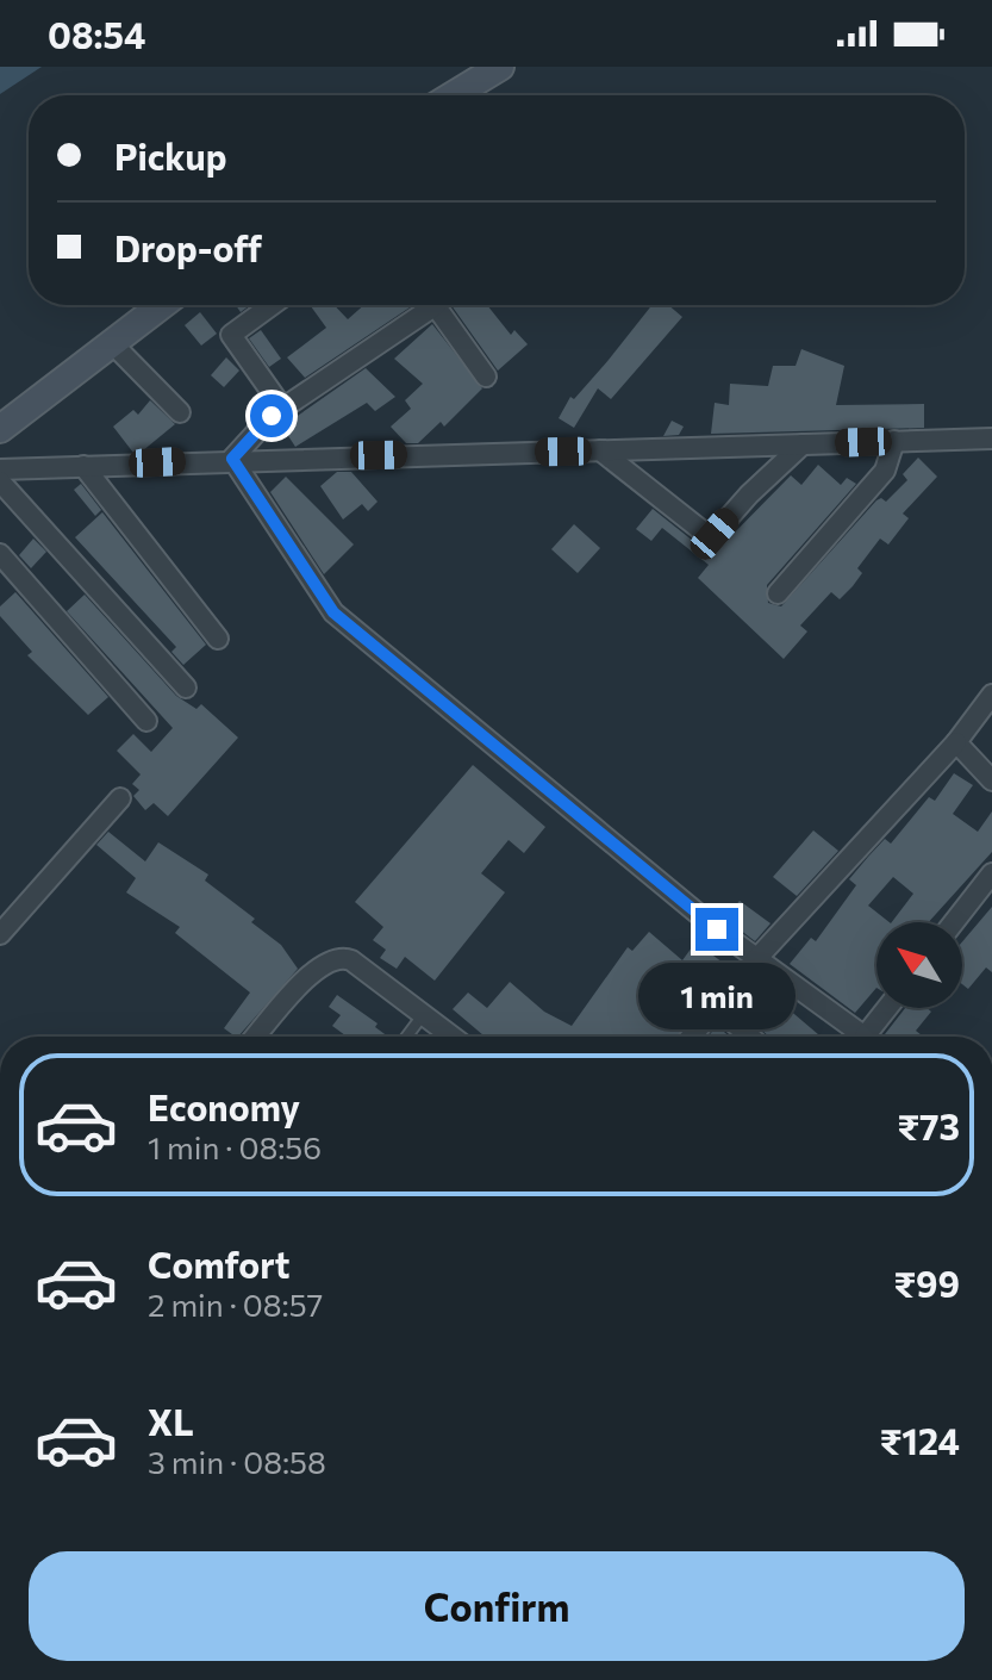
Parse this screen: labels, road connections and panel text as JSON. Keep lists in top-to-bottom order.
{
  "north": "top left",
  "page": {
    "status": "08:54",
    "banner": ["Pickup", "Drop-off"],
    "bubble": "1 min",
    "list": [
      {
        "name": "Economy",
        "note": "1 min · 08:56",
        "value": "₹73"
      },
      {
        "name": "Comfort",
        "note": "2 min · 08:57",
        "value": "₹99"
      },
      {
        "name": "XL",
        "note": "3 min · 08:58",
        "value": "₹124"
      }
    ],
    "buttons": "Confirm"
  }
}
